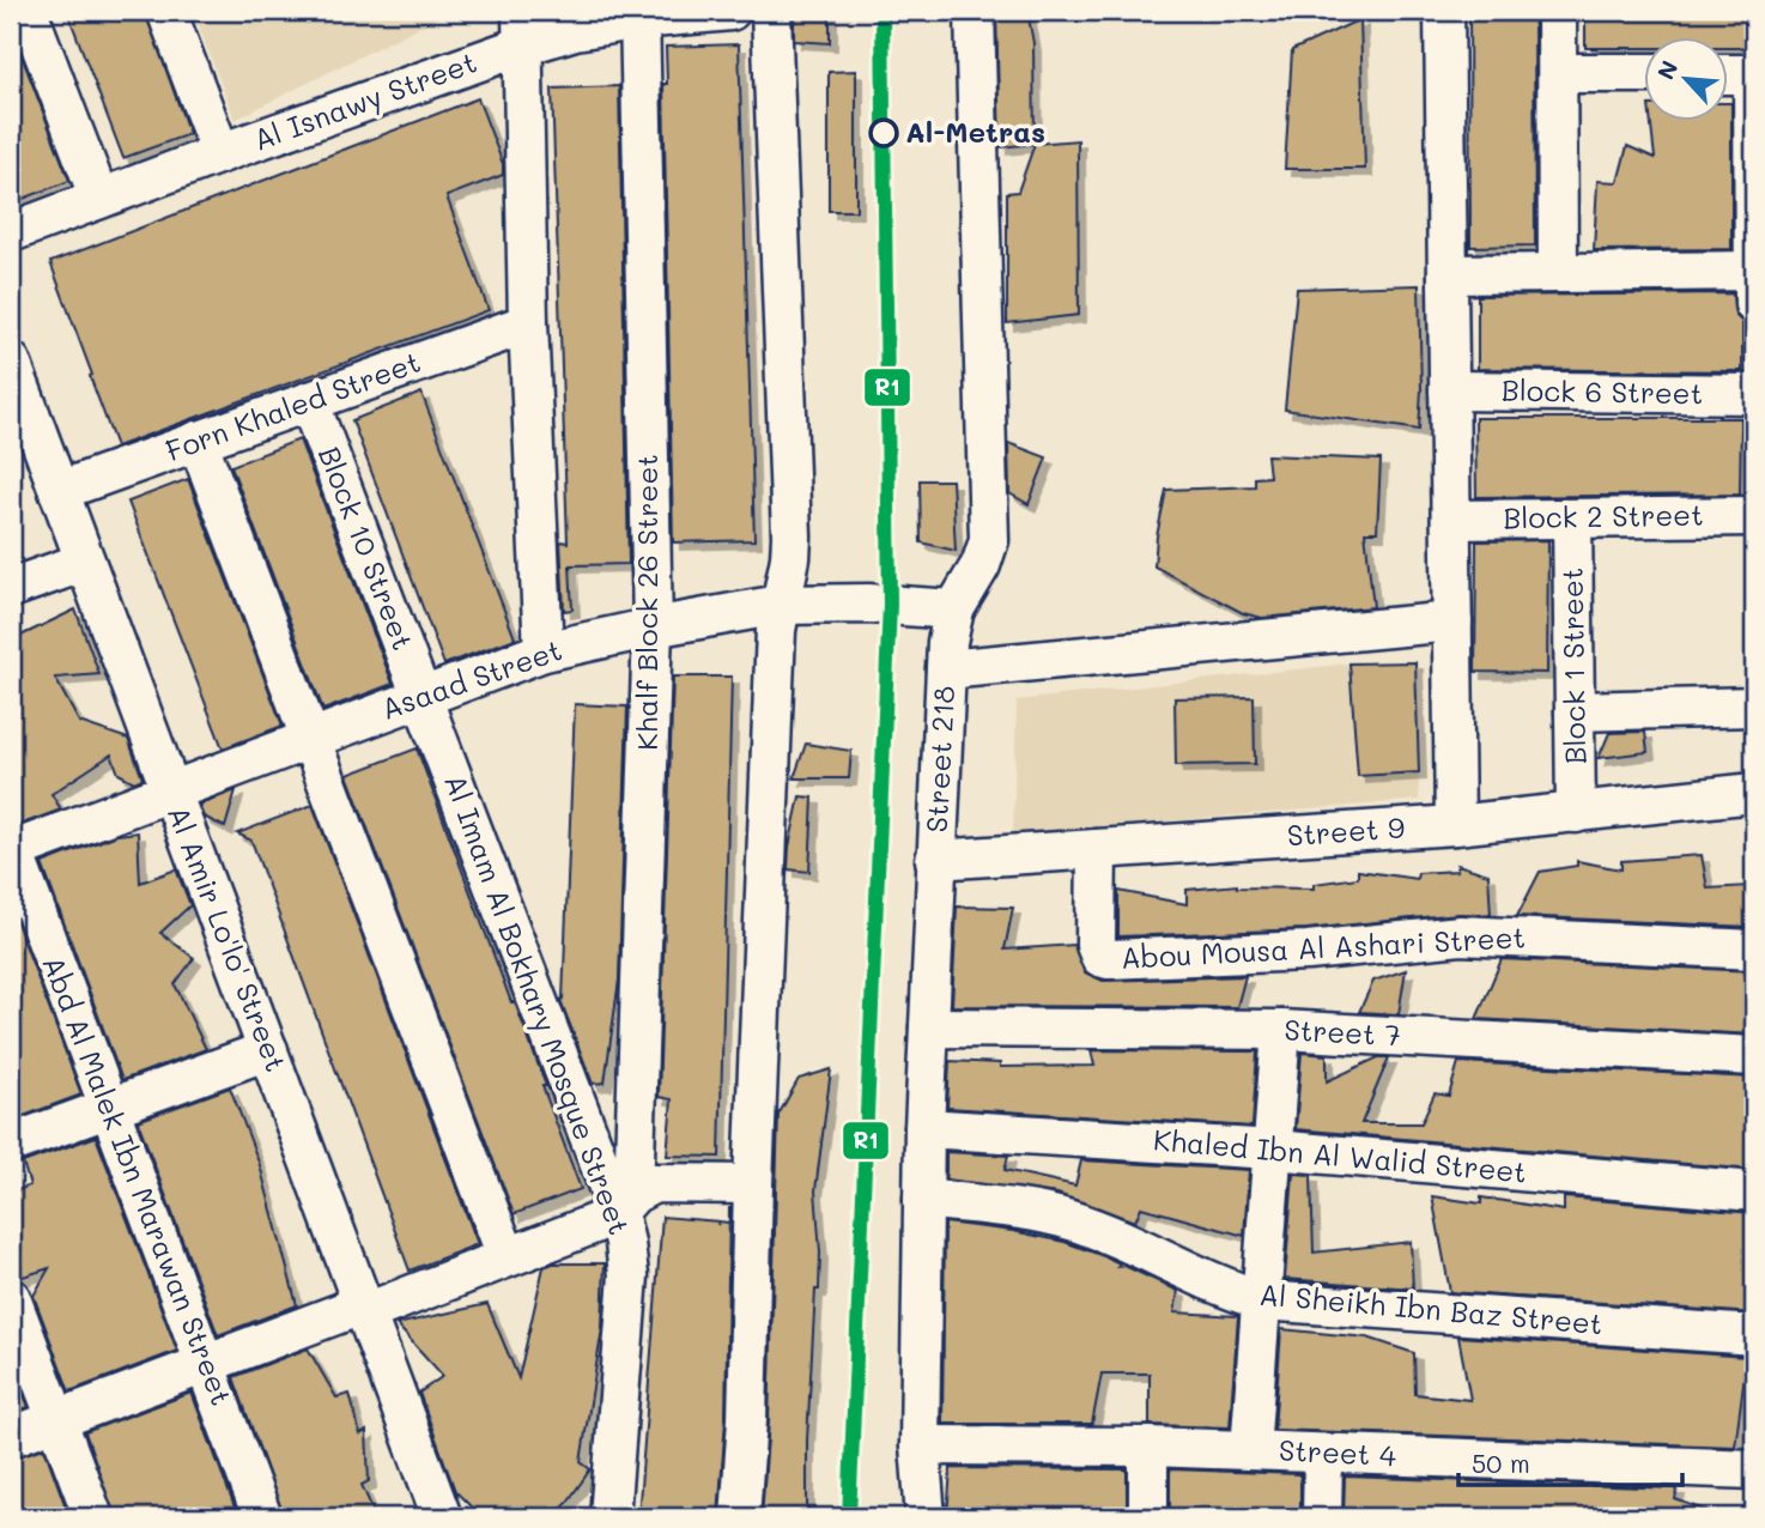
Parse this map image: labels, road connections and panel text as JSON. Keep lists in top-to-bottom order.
{
  "streets": {
    "street": [
      "Al Isnawy Street",
      "Block 6 Street",
      "Forn Khaled Street",
      "Block 2 Street",
      "Block 10 Street",
      "Khalf Block 26 Street",
      "Block 1 Street",
      "Asaad Street",
      "Street 218",
      "Street 9",
      "Al Amir Lo'lo' Street",
      "Abou Mousa Al Ashari Street",
      "Al Imam Al Bokhary Mosque Street",
      "Street 7",
      "Khaled Ibn Al Walid Street",
      "Abd Al Malek Ibn Marawan Street",
      "Al Sheikh Ibn Baz Street",
      "Street 4"
    ]
  },
  "crossings": [
    ["Al Isnawy Street", "Khalf Block 26 Street"],
    ["Forn Khaled Street", "Block 10 Street"],
    ["Forn Khaled Street", "Al Amir Lo'lo' Street"],
    ["Block 2 Street", "Block 1 Street"],
    ["Block 10 Street", "Asaad Street"],
    ["Block 10 Street", "Al Imam Al Bokhary Mosque Street"],
    ["Khalf Block 26 Street", "Asaad Street"],
    ["Khalf Block 26 Street", "Al Imam Al Bokhary Mosque Street"],
    ["Block 1 Street", "Street 9"],
    ["Asaad Street", "Street 218"],
    ["Asaad Street", "Al Amir Lo'lo' Street"],
    ["Asaad Street", "Al Imam Al Bokhary Mosque Street"],
    ["Asaad Street", "Abd Al Malek Ibn Marawan Street"],
    ["Street 218", "Street 9"],
    ["Street 218", "Street 7"],
    ["Street 218", "Khaled Ibn Al Walid Street"],
    ["Street 218", "Al Sheikh Ibn Baz Street"],
    ["Street 218", "Street 4"],
    ["Street 9", "Abou Mousa Al Ashari Street"]
  ],
  "places": ["Al-Metras"],
  "lines": ["transit line R1"],
  "scale_bar": "50 m",
  "north": "top left"
}
